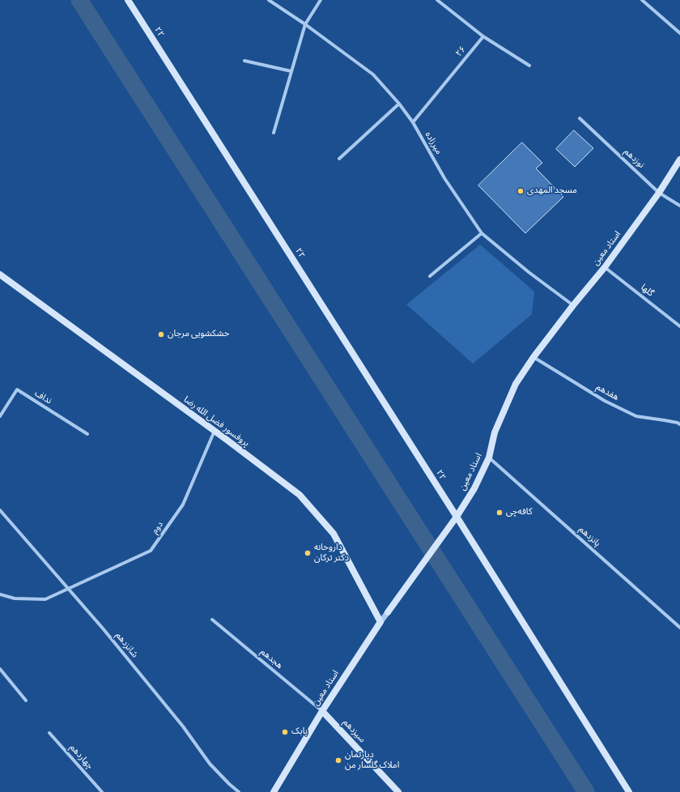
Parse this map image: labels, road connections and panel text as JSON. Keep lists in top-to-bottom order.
{
  "streets": {
    "main road": [
      "۲۲",
      "استاد معین",
      "پروفسور فضل الله رضا",
      "سیزدهم"
    ],
    "street": [
      "۲۶",
      "میرزاده",
      "نوزدهم",
      "گلها",
      "هفدهم",
      "نداف",
      "دوم",
      "پانزدهم",
      "شانزدهم",
      "هجدهم",
      "چهاردهم"
    ]
  },
  "crossings": [
    ["۲۲", "استاد معین"],
    ["۲۶", "میرزاده"],
    ["میرزاده", "استاد معین"],
    ["نوزدهم", "استاد معین"],
    ["استاد معین", "گلها"],
    ["استاد معین", "هفدهم"],
    ["استاد معین", "پروفسور فضل الله رضا"],
    ["استاد معین", "پانزدهم"],
    ["استاد معین", "هجدهم"],
    ["استاد معین", "سیزدهم"],
    ["پروفسور فضل الله رضا", "دوم"],
    ["دوم", "شانزدهم"],
    ["هجدهم", "سیزدهم"]
  ],
  "places": [
    "مسجد المهدی",
    "خشکشویی مرجان",
    "کافه‌چی",
    "داروخانه دکتر ترکان",
    "بابک",
    "دپارتمان املاک گلسار من"
  ]
}
